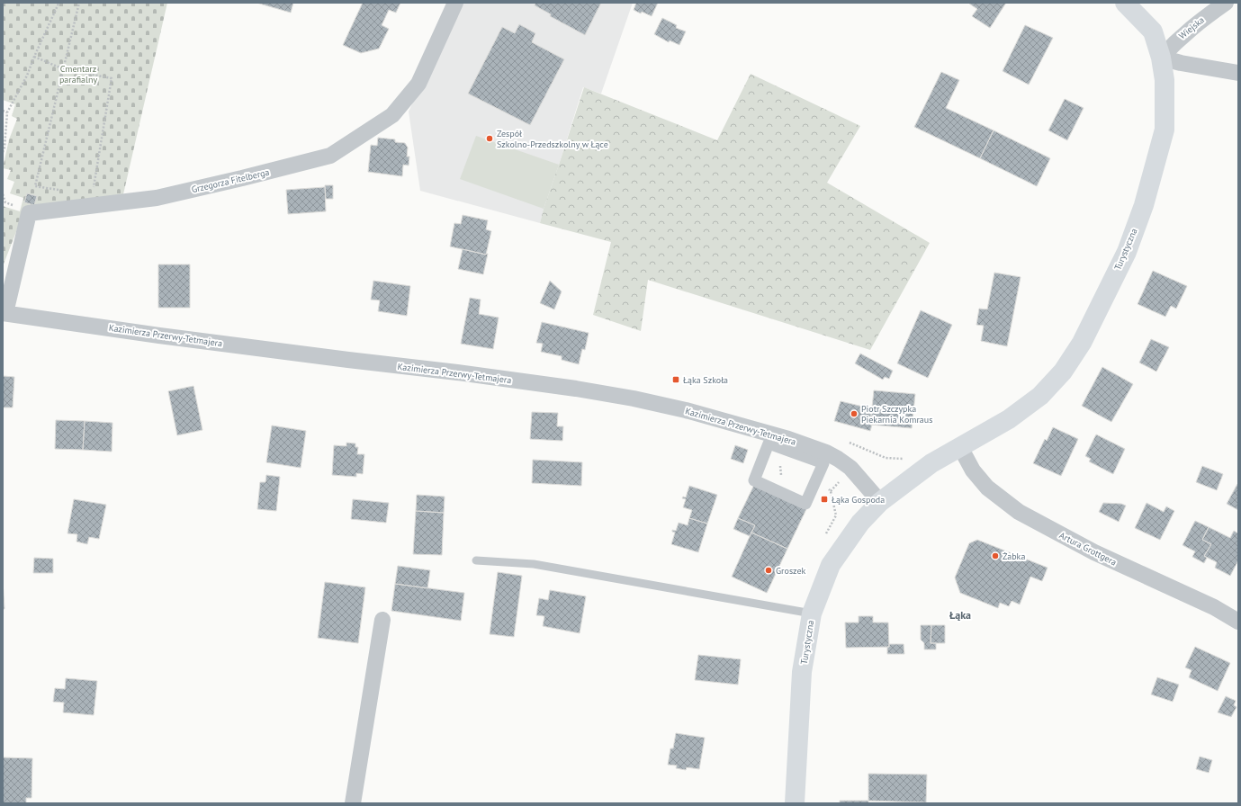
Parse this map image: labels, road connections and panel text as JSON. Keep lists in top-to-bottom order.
{
  "streets": {
    "main road": ["Turystyczna"],
    "street": [
      "Wiejska",
      "Grzegorza Fitelberga",
      "Kazimierza Przerwy-Tetmajera",
      "Artura Grottgera"
    ]
  },
  "crossings": [
    ["Wiejska", "Turystyczna"],
    ["Grzegorza Fitelberga", "Kazimierza Przerwy-Tetmajera"],
    ["Turystyczna", "Kazimierza Przerwy-Tetmajera"],
    ["Turystyczna", "Artura Grottgera"]
  ],
  "districts": ["Łąka"],
  "parks": ["Cmentarz parafialny"],
  "places": {
    "other": [
      "Zespół Szkolno-Przedszkolny w Łące",
      "Piotr Szczypka Piekarnia Komraus",
      "Żabka",
      "Groszek"
    ],
    "transit": ["Łąka Szkoła", "Łąka Gospoda"]
  }
}
